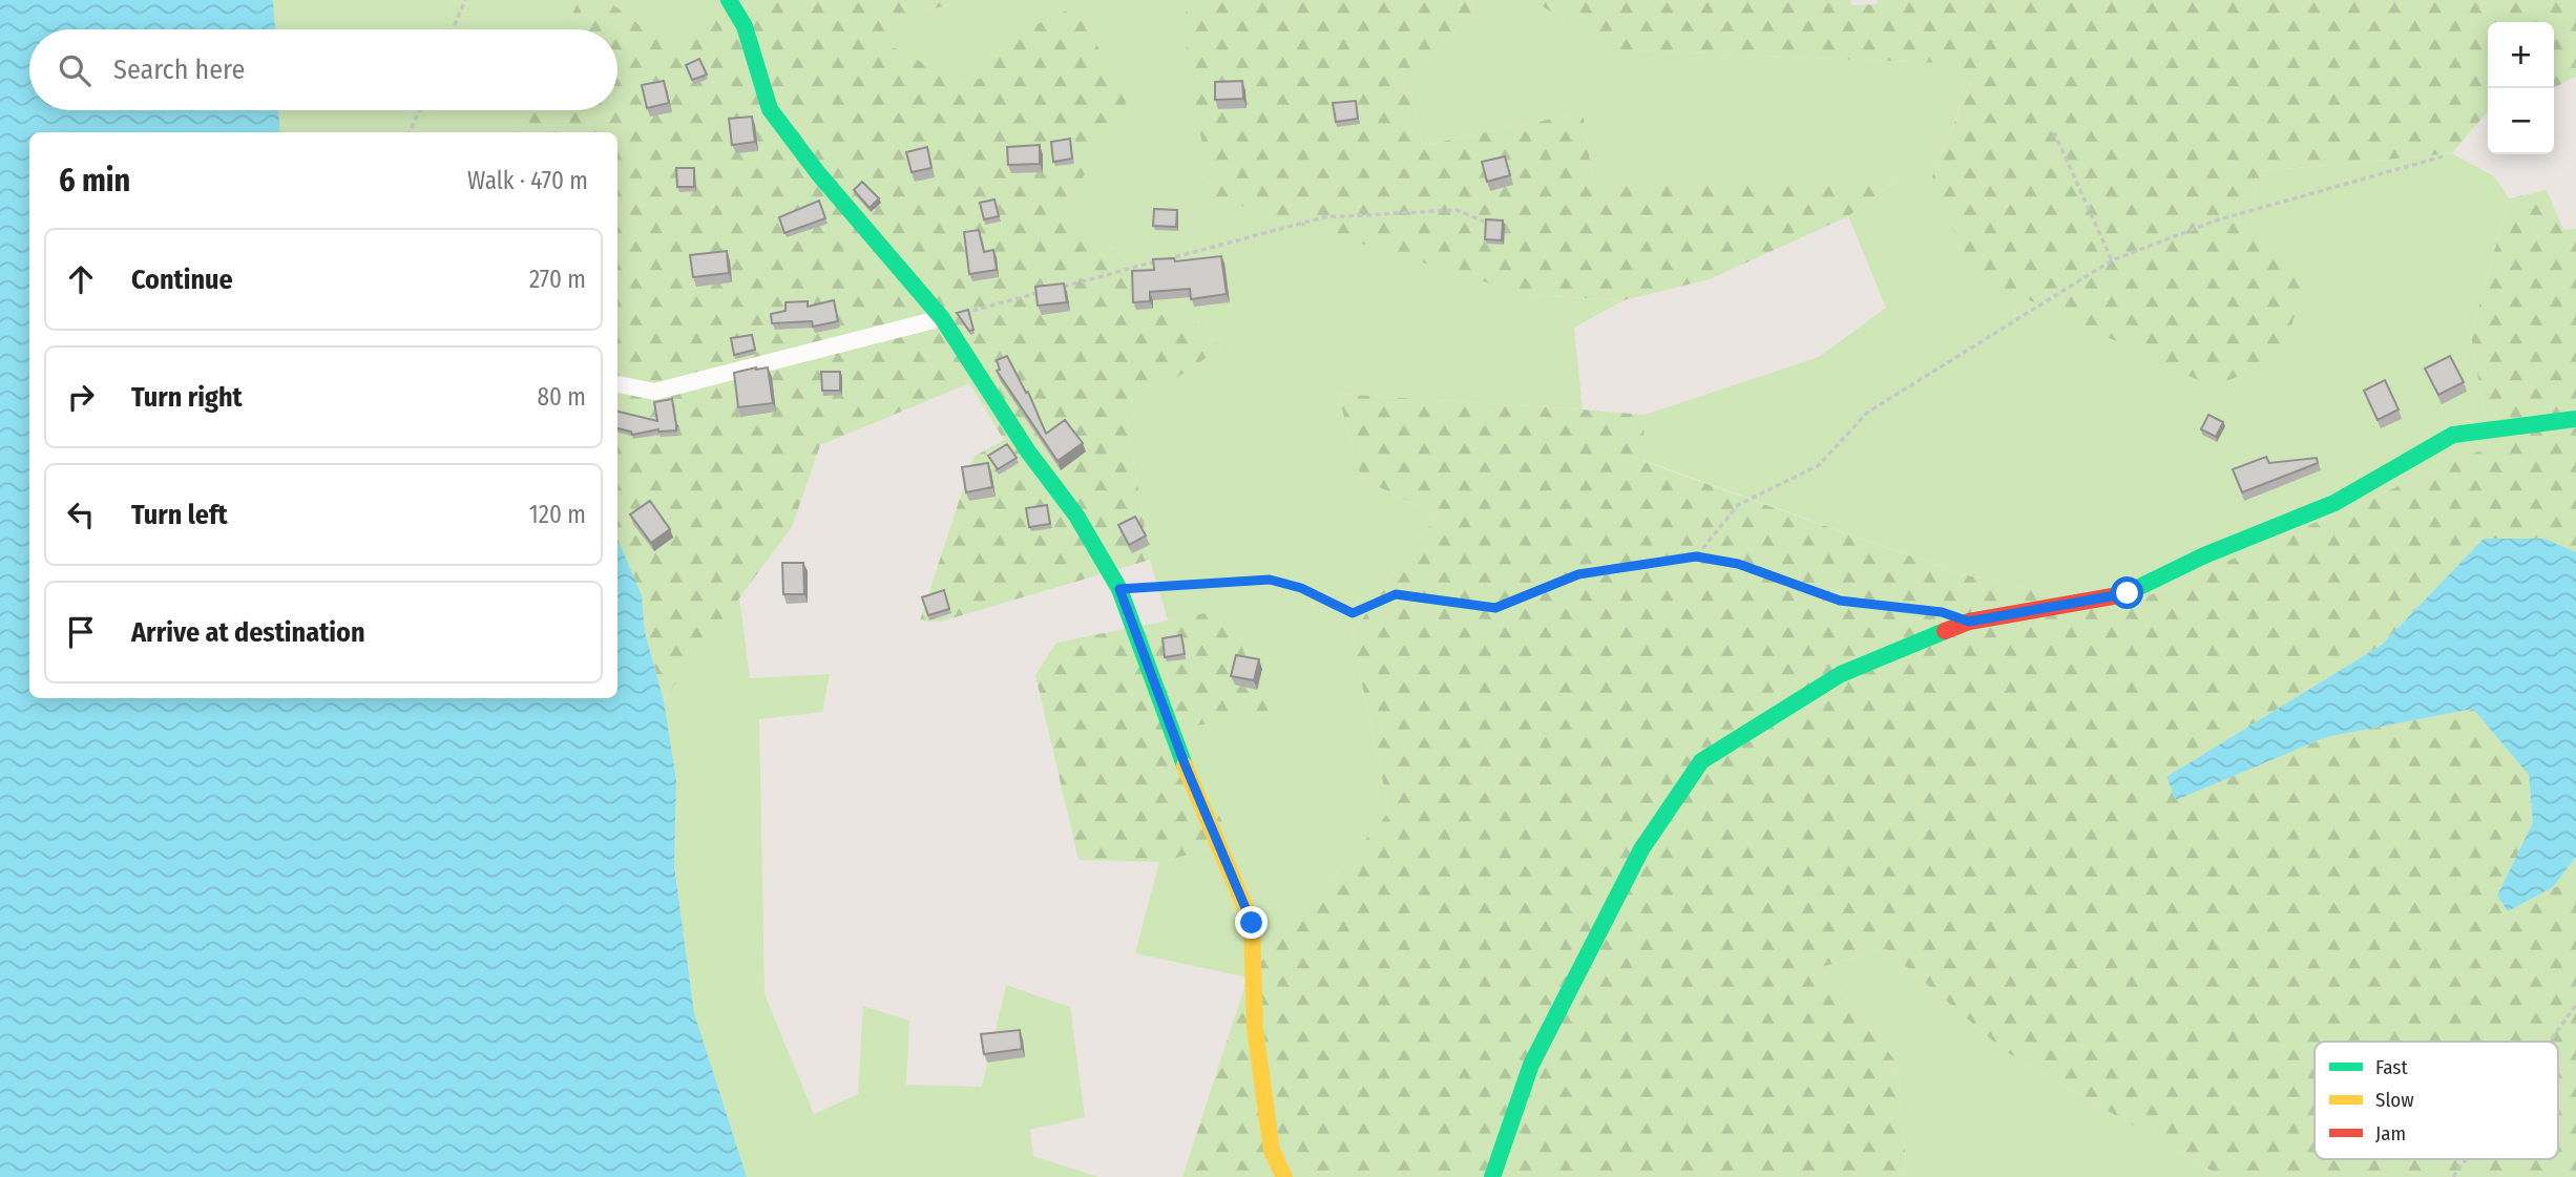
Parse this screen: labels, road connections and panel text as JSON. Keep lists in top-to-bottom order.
{
  "legend": ["Fast", "Slow", "Jam"],
  "page": {
    "map_buttons": ["+", "−"],
    "search": "Search here",
    "heading": ["6 min", "Walk · 470 m"],
    "list": [
      ["Continue", "270 m"],
      ["Turn right", "80 m"],
      ["Turn left", "120 m"],
      "Arrive at destination"
    ]
  }
}
